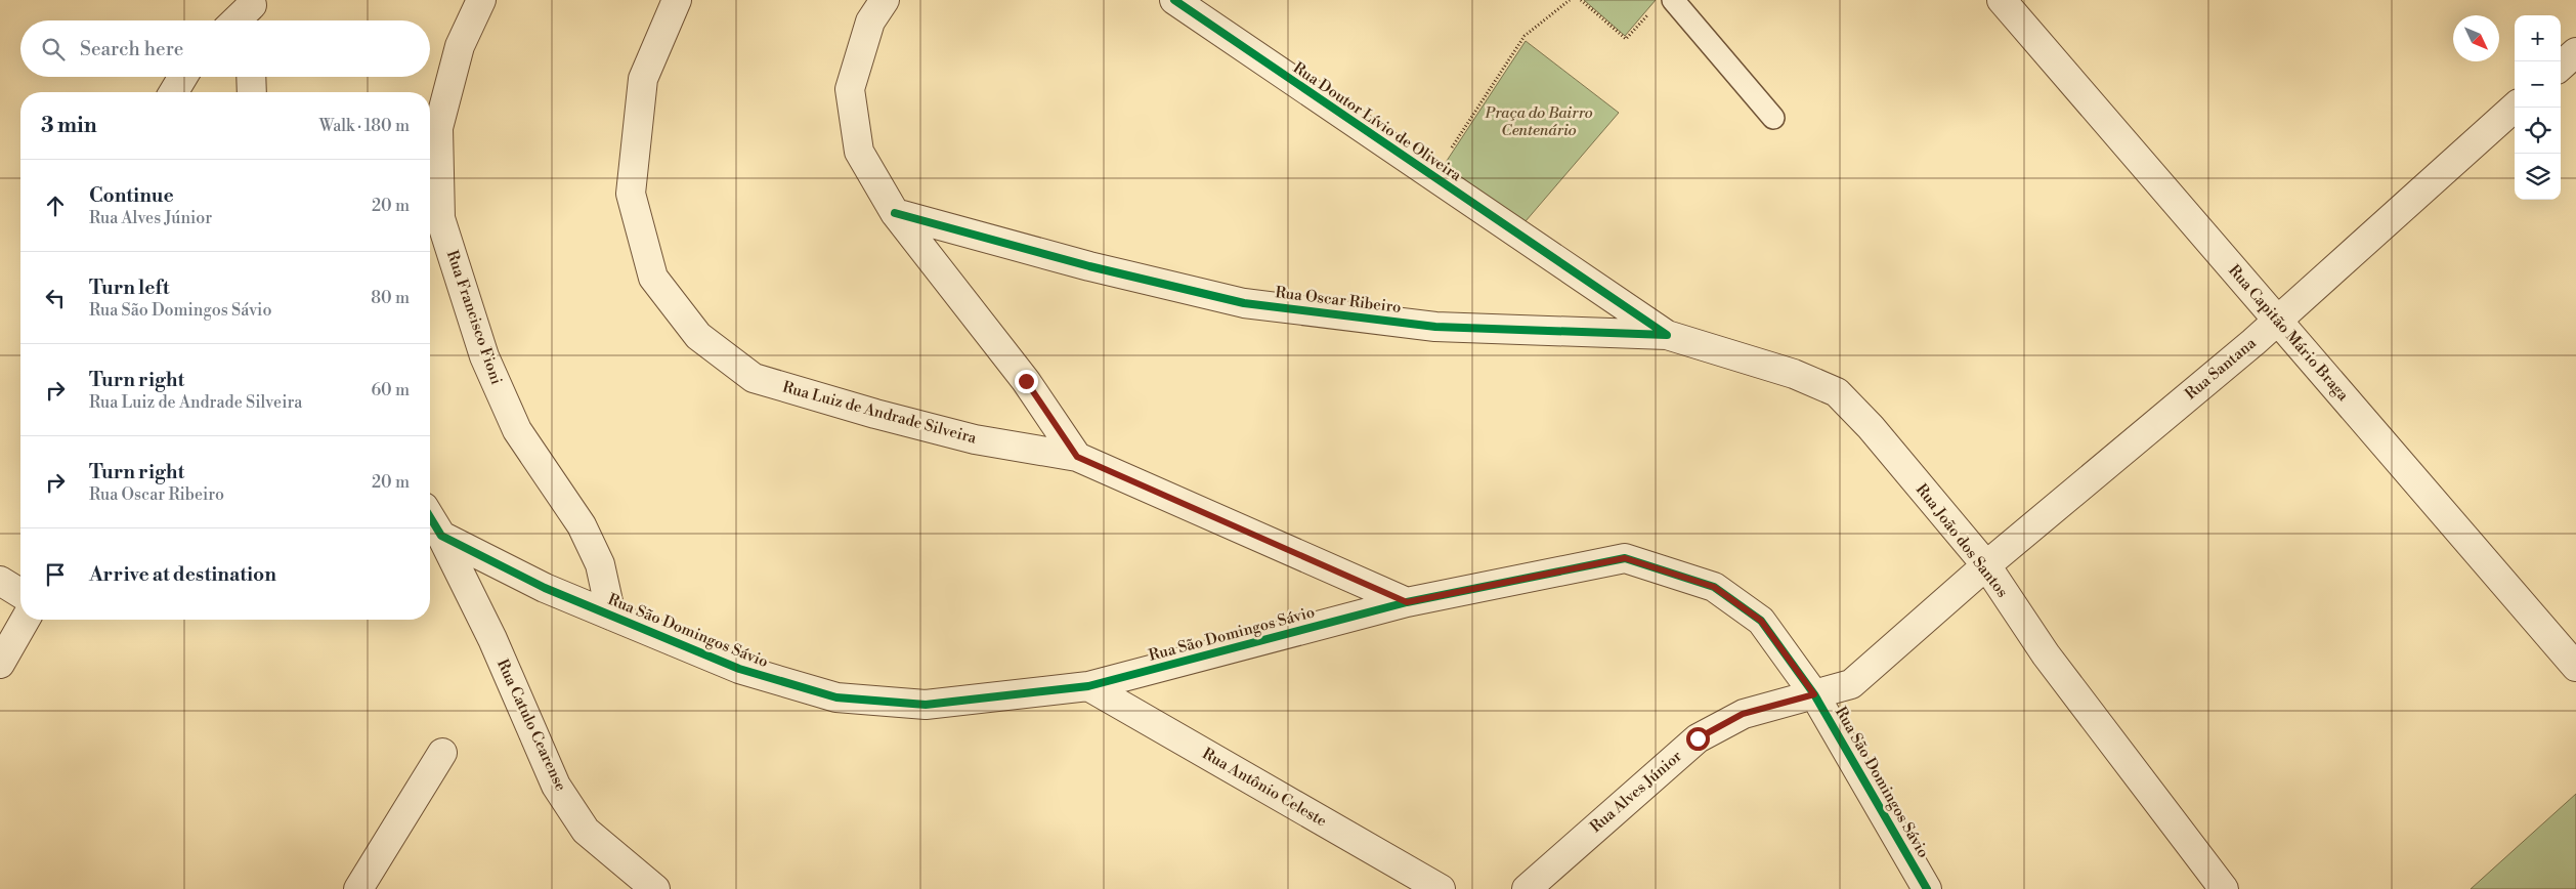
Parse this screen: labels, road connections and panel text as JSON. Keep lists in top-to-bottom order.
{
  "streets": {
    "street": [
      "Rua Doutor Lívio de Oliveira",
      "Rua Oscar Ribeiro",
      "Rua Francisco Fioni",
      "Rua Capitão Mário Braga",
      "Rua Santana",
      "Rua Luiz de Andrade Silveira",
      "Rua João dos Santos",
      "Rua São Domingos Sávio",
      "Rua Catulo Cearense",
      "Rua Antônio Celeste",
      "Rua Alves Júnior"
    ]
  },
  "crossings": [
    ["Rua Doutor Lívio de Oliveira", "Rua Oscar Ribeiro"],
    ["Rua Doutor Lívio de Oliveira", "Rua João dos Santos"],
    ["Rua Oscar Ribeiro", "Rua João dos Santos"],
    ["Rua Francisco Fioni", "Rua São Domingos Sávio"],
    ["Rua Capitão Mário Braga", "Rua Santana"],
    ["Rua Santana", "Rua João dos Santos"],
    ["Rua Santana", "Rua São Domingos Sávio"],
    ["Rua Santana", "Rua Alves Júnior"],
    ["Rua Luiz de Andrade Silveira", "Rua São Domingos Sávio"],
    ["Rua São Domingos Sávio", "Rua Catulo Cearense"],
    ["Rua São Domingos Sávio", "Rua Antônio Celeste"],
    ["Rua São Domingos Sávio", "Rua Alves Júnior"]
  ],
  "parks": ["Praça do Bairro Centenário"],
  "north": "bottom right",
  "page": {
    "map_buttons": ["+", "−"],
    "search": "Search here",
    "heading": ["3 min", "Walk · 180 m"],
    "list": [
      ["Continue", "Rua Alves Júnior", "20 m"],
      ["Turn left", "Rua São Domingos Sávio", "80 m"],
      ["Turn right", "Rua Luiz de Andrade Silveira", "60 m"],
      ["Turn right", "Rua Oscar Ribeiro", "20 m"],
      "Arrive at destination"
    ]
  }
}
